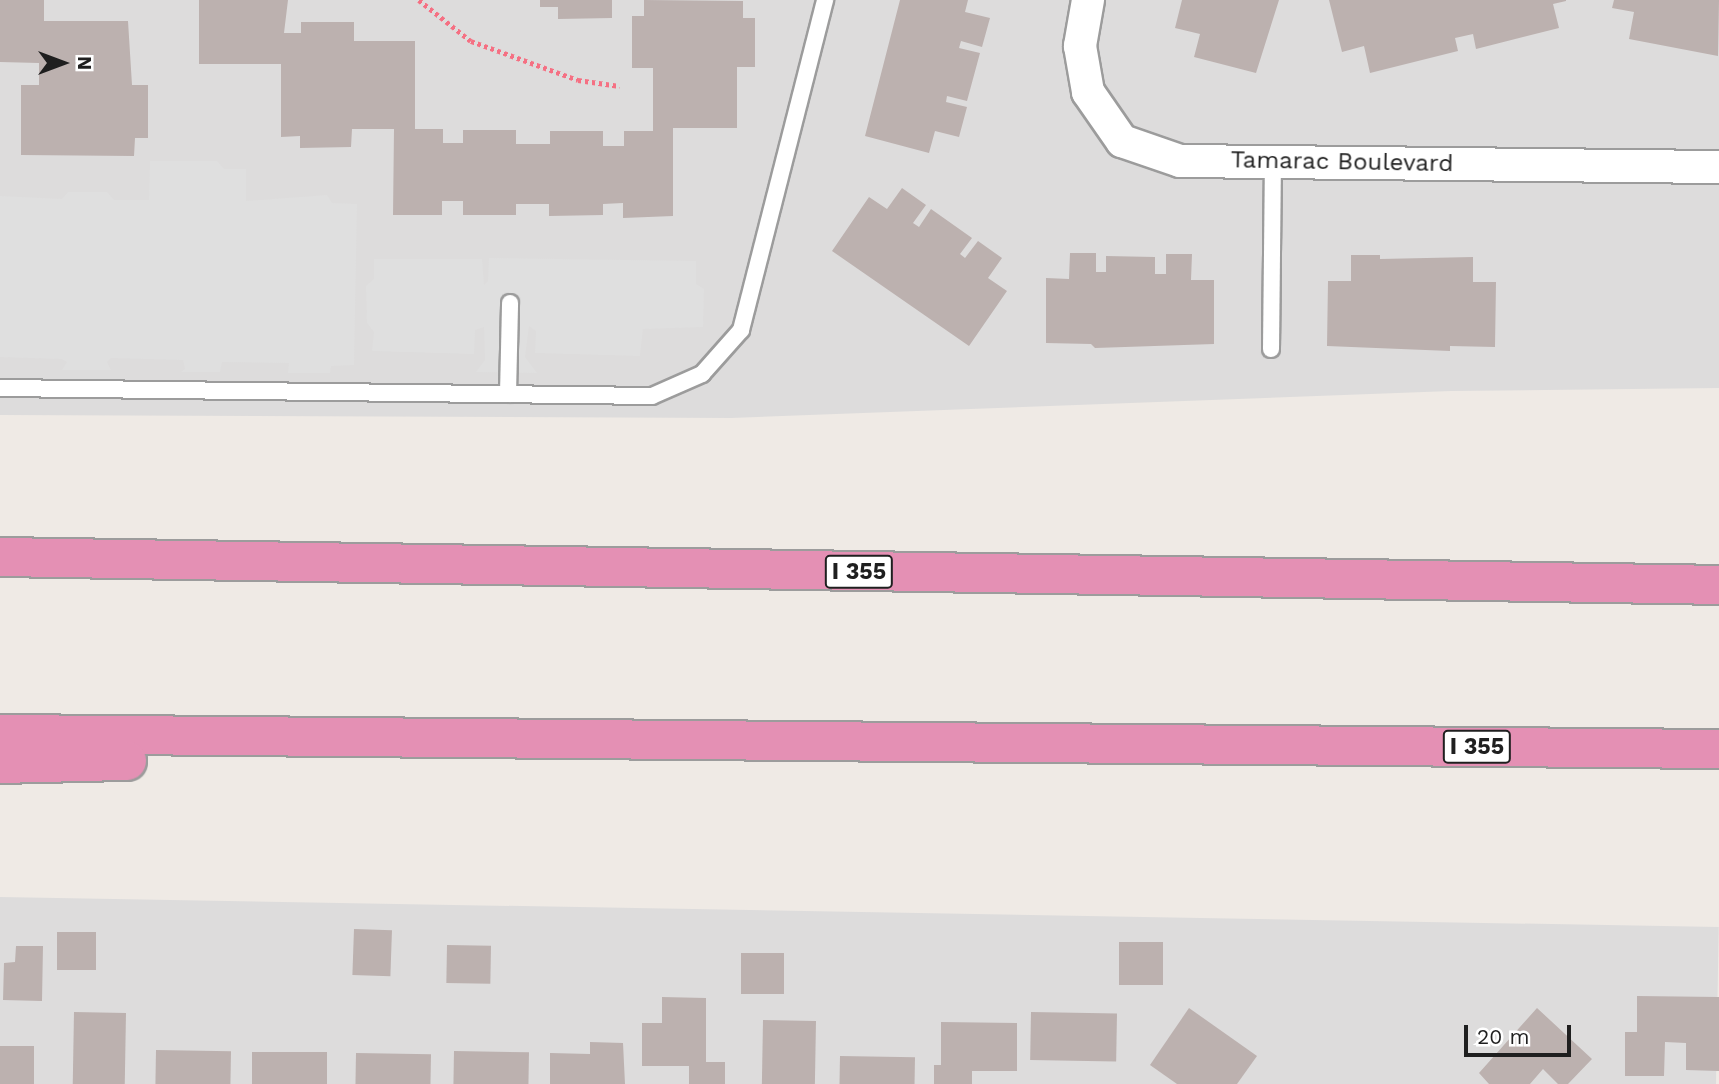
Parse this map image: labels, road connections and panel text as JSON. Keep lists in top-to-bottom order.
{
  "streets": {
    "highway": ["I 355"],
    "street": ["Tamarac Boulevard"]
  },
  "scale_bar": "20 m",
  "north": "right"
}
